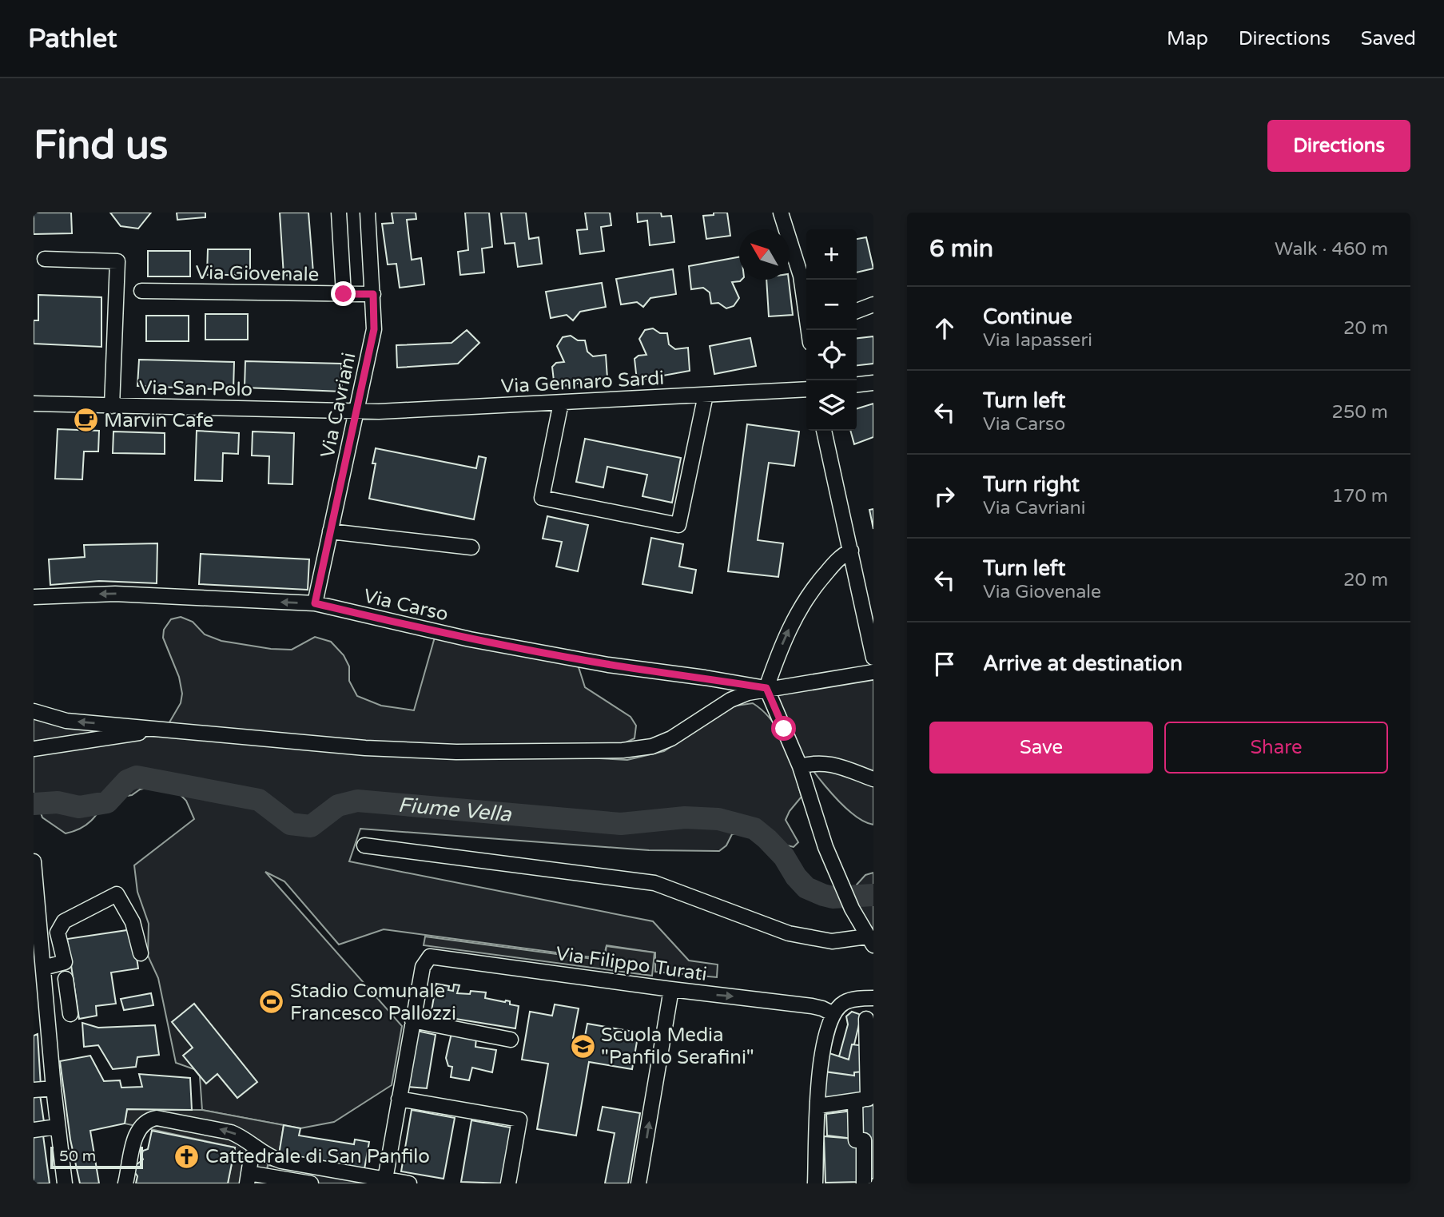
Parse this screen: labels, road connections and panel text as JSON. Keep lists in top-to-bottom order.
{
  "streets": {
    "street": [
      "Via Giovenale",
      "Via Gennaro Sardi",
      "Via San Polo",
      "Via Cavriani",
      "Via Carso",
      "Via Filippo Turati"
    ]
  },
  "crossings": [
    ["Via Giovenale", "Via Cavriani"],
    ["Via Gennaro Sardi", "Via San Polo"],
    ["Via Gennaro Sardi", "Via Cavriani"],
    ["Via San Polo", "Via Cavriani"],
    ["Via Cavriani", "Via Carso"]
  ],
  "one_way": ["Via Carso"],
  "water": ["Fiume Vella"],
  "places": {
    "cafe": ["Marvin Cafe"],
    "sports": ["Stadio Comunale Francesco Pallozzi"],
    "school or university": ["Scuola Media \"Panfilo Serafini\""],
    "church": ["Cattedrale di San Panfilo"]
  },
  "scale_bar": "50 m",
  "north": "top left",
  "page": {
    "header": "Pathlet",
    "nav": ["Map", "Directions", "Saved"],
    "buttons": [
      "Directions",
      ["Save", "Share"]
    ],
    "title": "Find us",
    "heading": ["6 min", "Walk · 460 m"],
    "map_buttons": ["+", "−"],
    "list": [
      ["Continue", "Via Iapasseri", "20 m"],
      ["Turn left", "Via Carso", "250 m"],
      ["Turn right", "Via Cavriani", "170 m"],
      ["Turn left", "Via Giovenale", "20 m"],
      "Arrive at destination"
    ],
    "scale": "50 m"
  }
}
